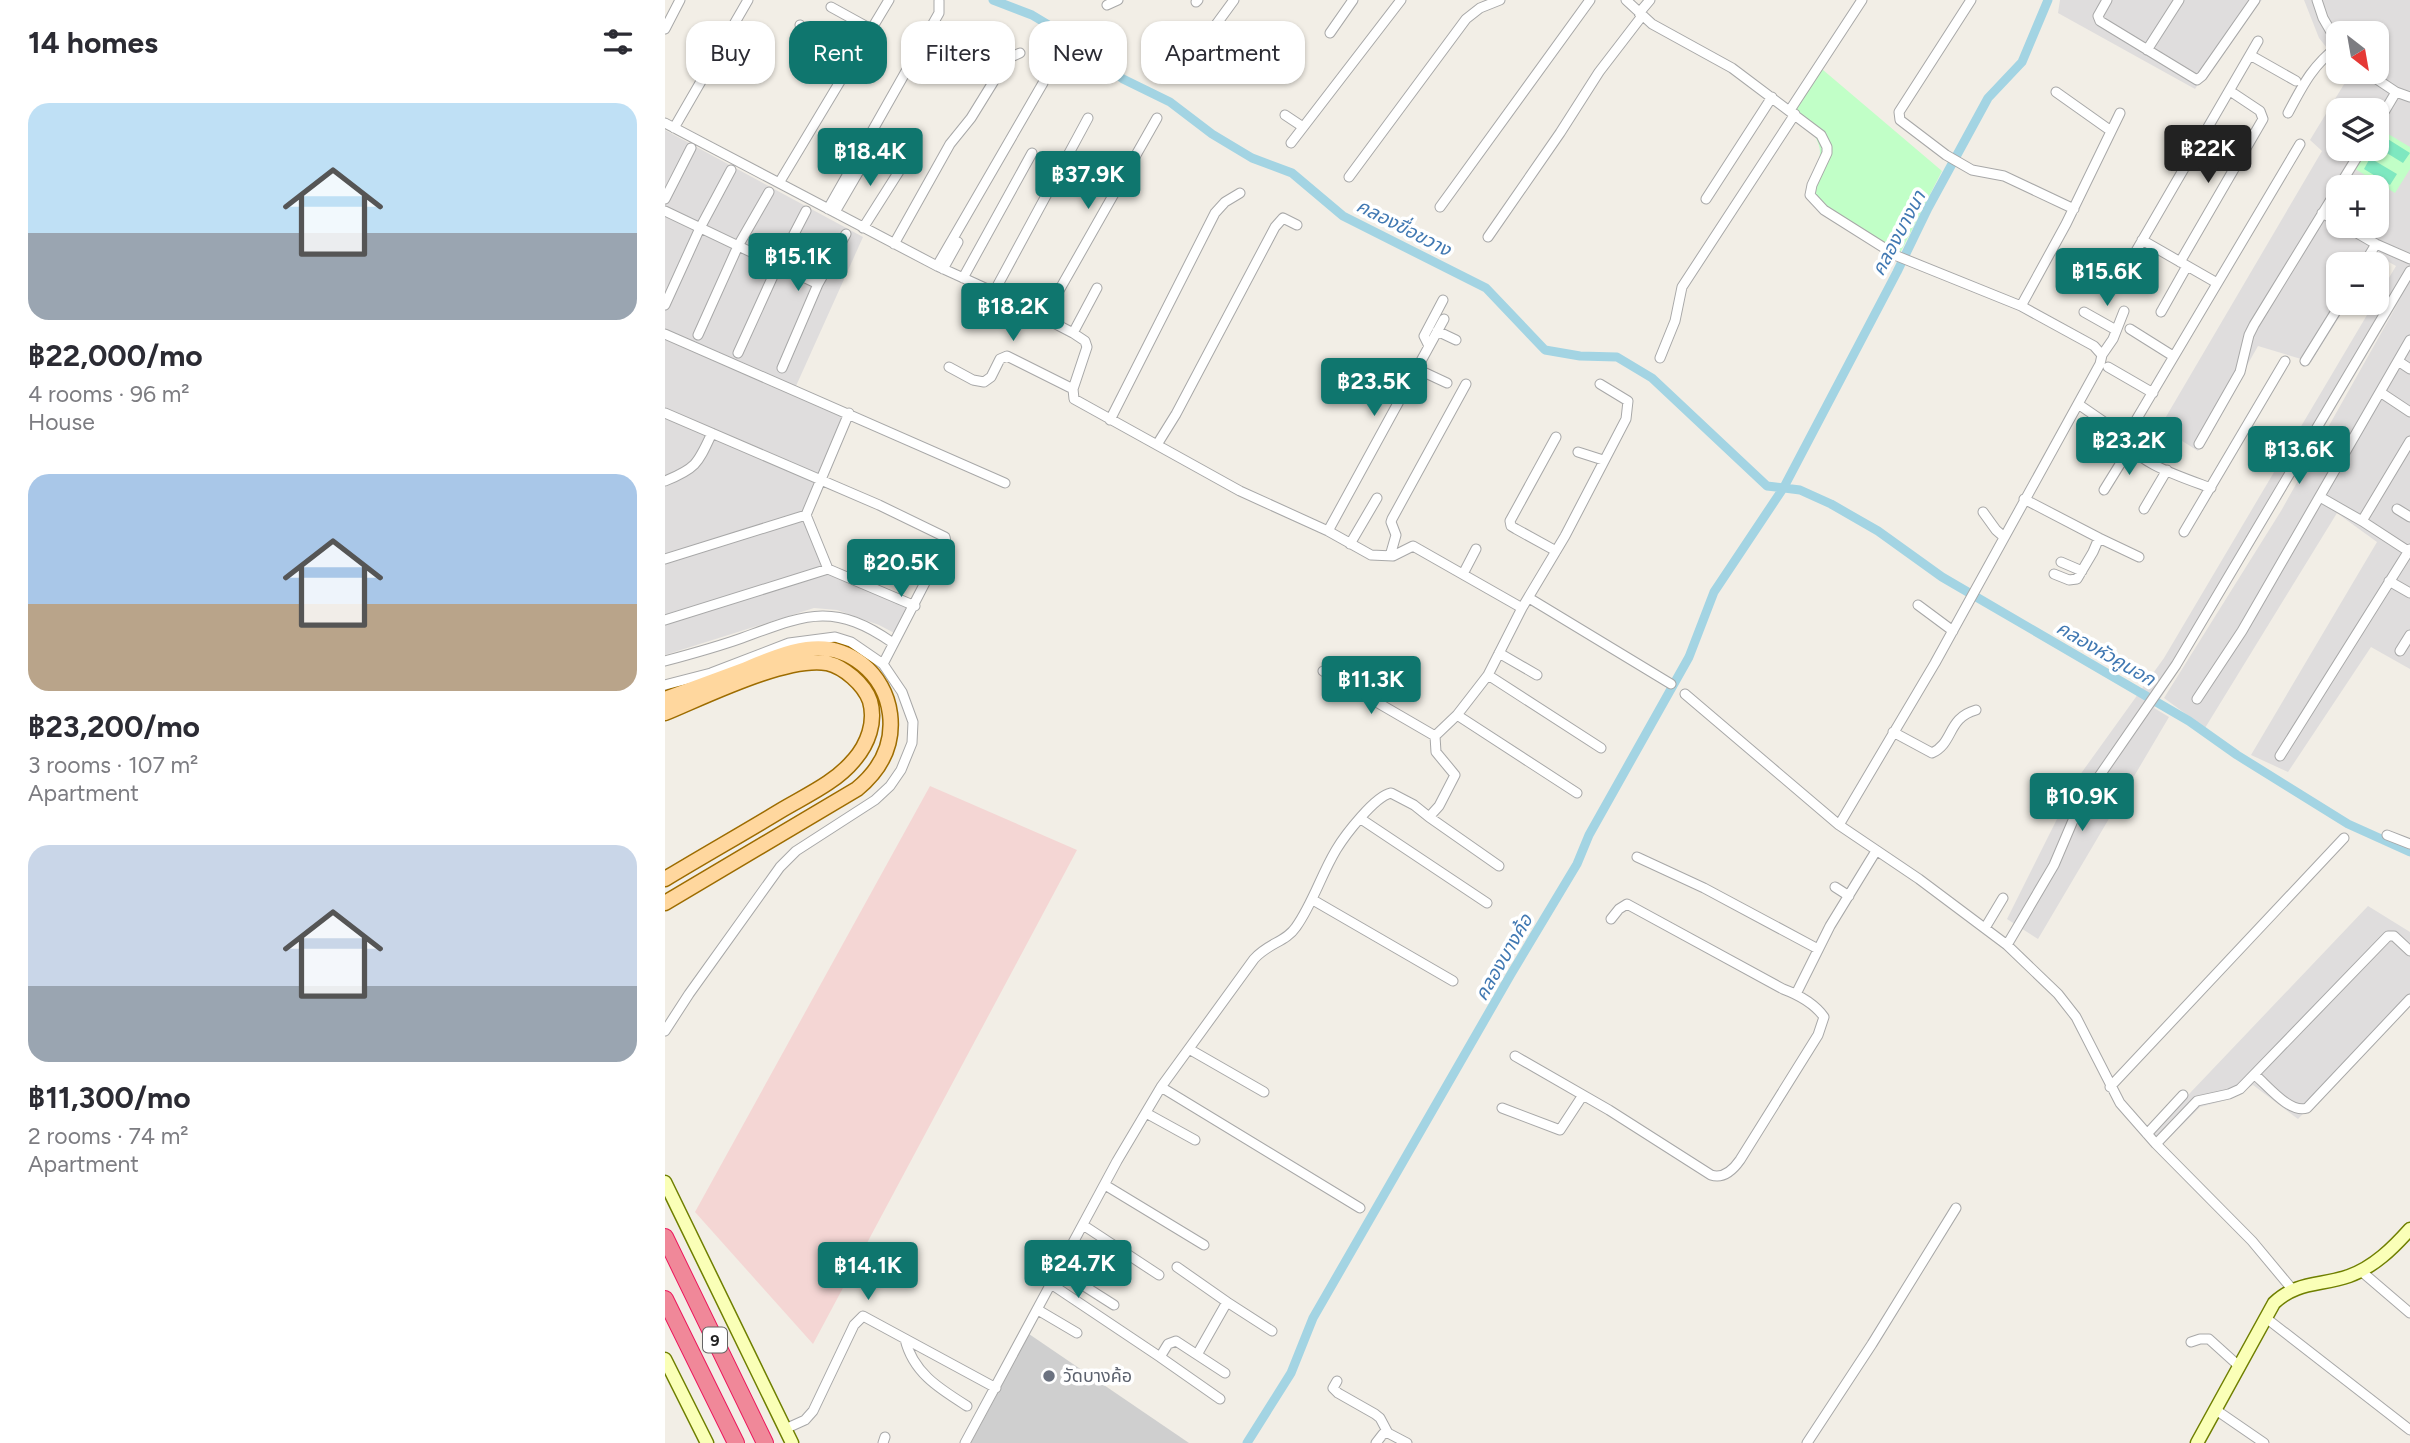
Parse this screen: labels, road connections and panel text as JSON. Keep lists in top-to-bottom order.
{
  "streets": {
    "highway": ["9"]
  },
  "water": [
    "คลองขื่อขวาง",
    "คลองบางนา",
    "คลองหัวคูนอก",
    "คลองบางค้อ"
  ],
  "places": ["วัดบางค้อ"],
  "north": "bottom right",
  "page": {
    "heading": "14 homes",
    "map_buttons": ["+", "−"],
    "chip": [
      "Buy",
      "Rent",
      "Filters",
      "New",
      "Apartment"
    ],
    "list": [
      {
        "name": "฿22,000/mo",
        "note": "4 rooms · 96 m² · House"
      },
      {
        "name": "฿23,200/mo",
        "note": "3 rooms · 107 m² · Apartment"
      },
      {
        "name": "฿11,300/mo",
        "note": "2 rooms · 74 m² · Apartment"
      }
    ],
    "price": [
      "฿22K",
      "฿18.4K",
      "฿37.9K",
      "฿15.1K",
      "฿15.6K",
      "฿18.2K",
      "฿23.5K",
      "฿23.2K",
      "฿13.6K",
      "฿20.5K",
      "฿11.3K",
      "฿10.9K",
      "฿24.7K",
      "฿14.1K"
    ]
  }
}
